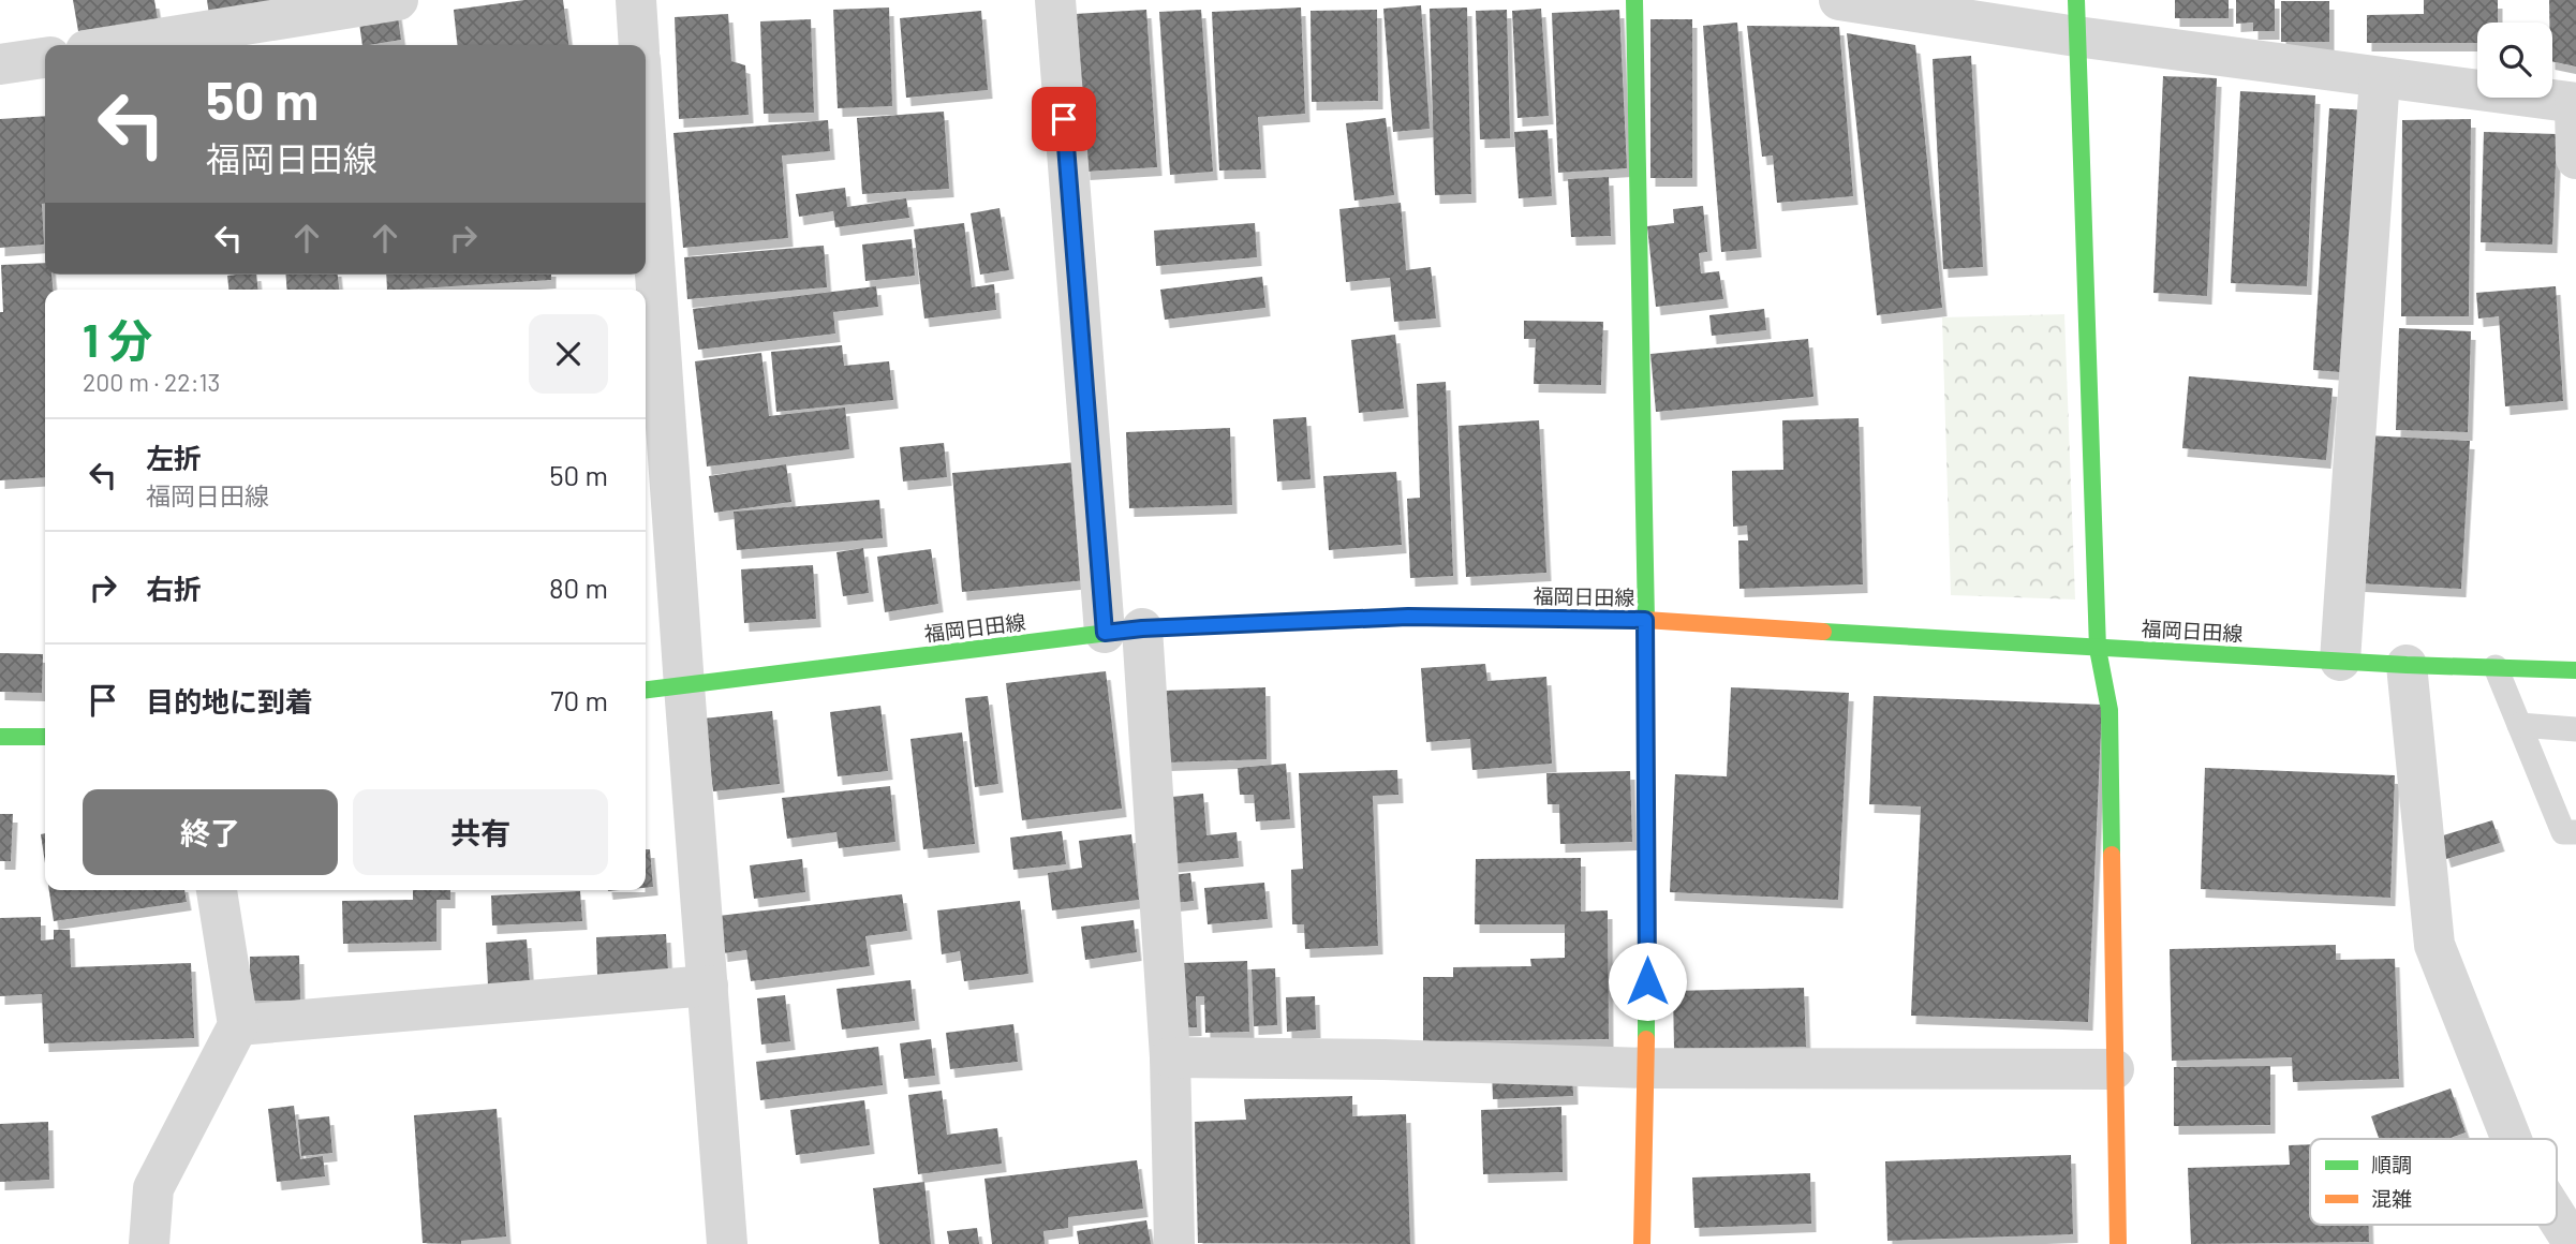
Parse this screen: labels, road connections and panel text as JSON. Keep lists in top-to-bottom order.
{
  "streets": {
    "street": ["福岡日田線"]
  },
  "legend": ["順調", "混雑"],
  "page": {
    "turn": ["50 m", "福岡日田線"],
    "heading": ["1 分", "200 m · 22:13"],
    "list": [
      {
        "name": "左折",
        "note": "福岡日田線",
        "value": "50 m"
      },
      {
        "name": "右折",
        "value": "80 m"
      },
      {
        "name": "目的地に到着",
        "value": "70 m"
      }
    ],
    "buttons": ["終了", "共有"]
  }
}
